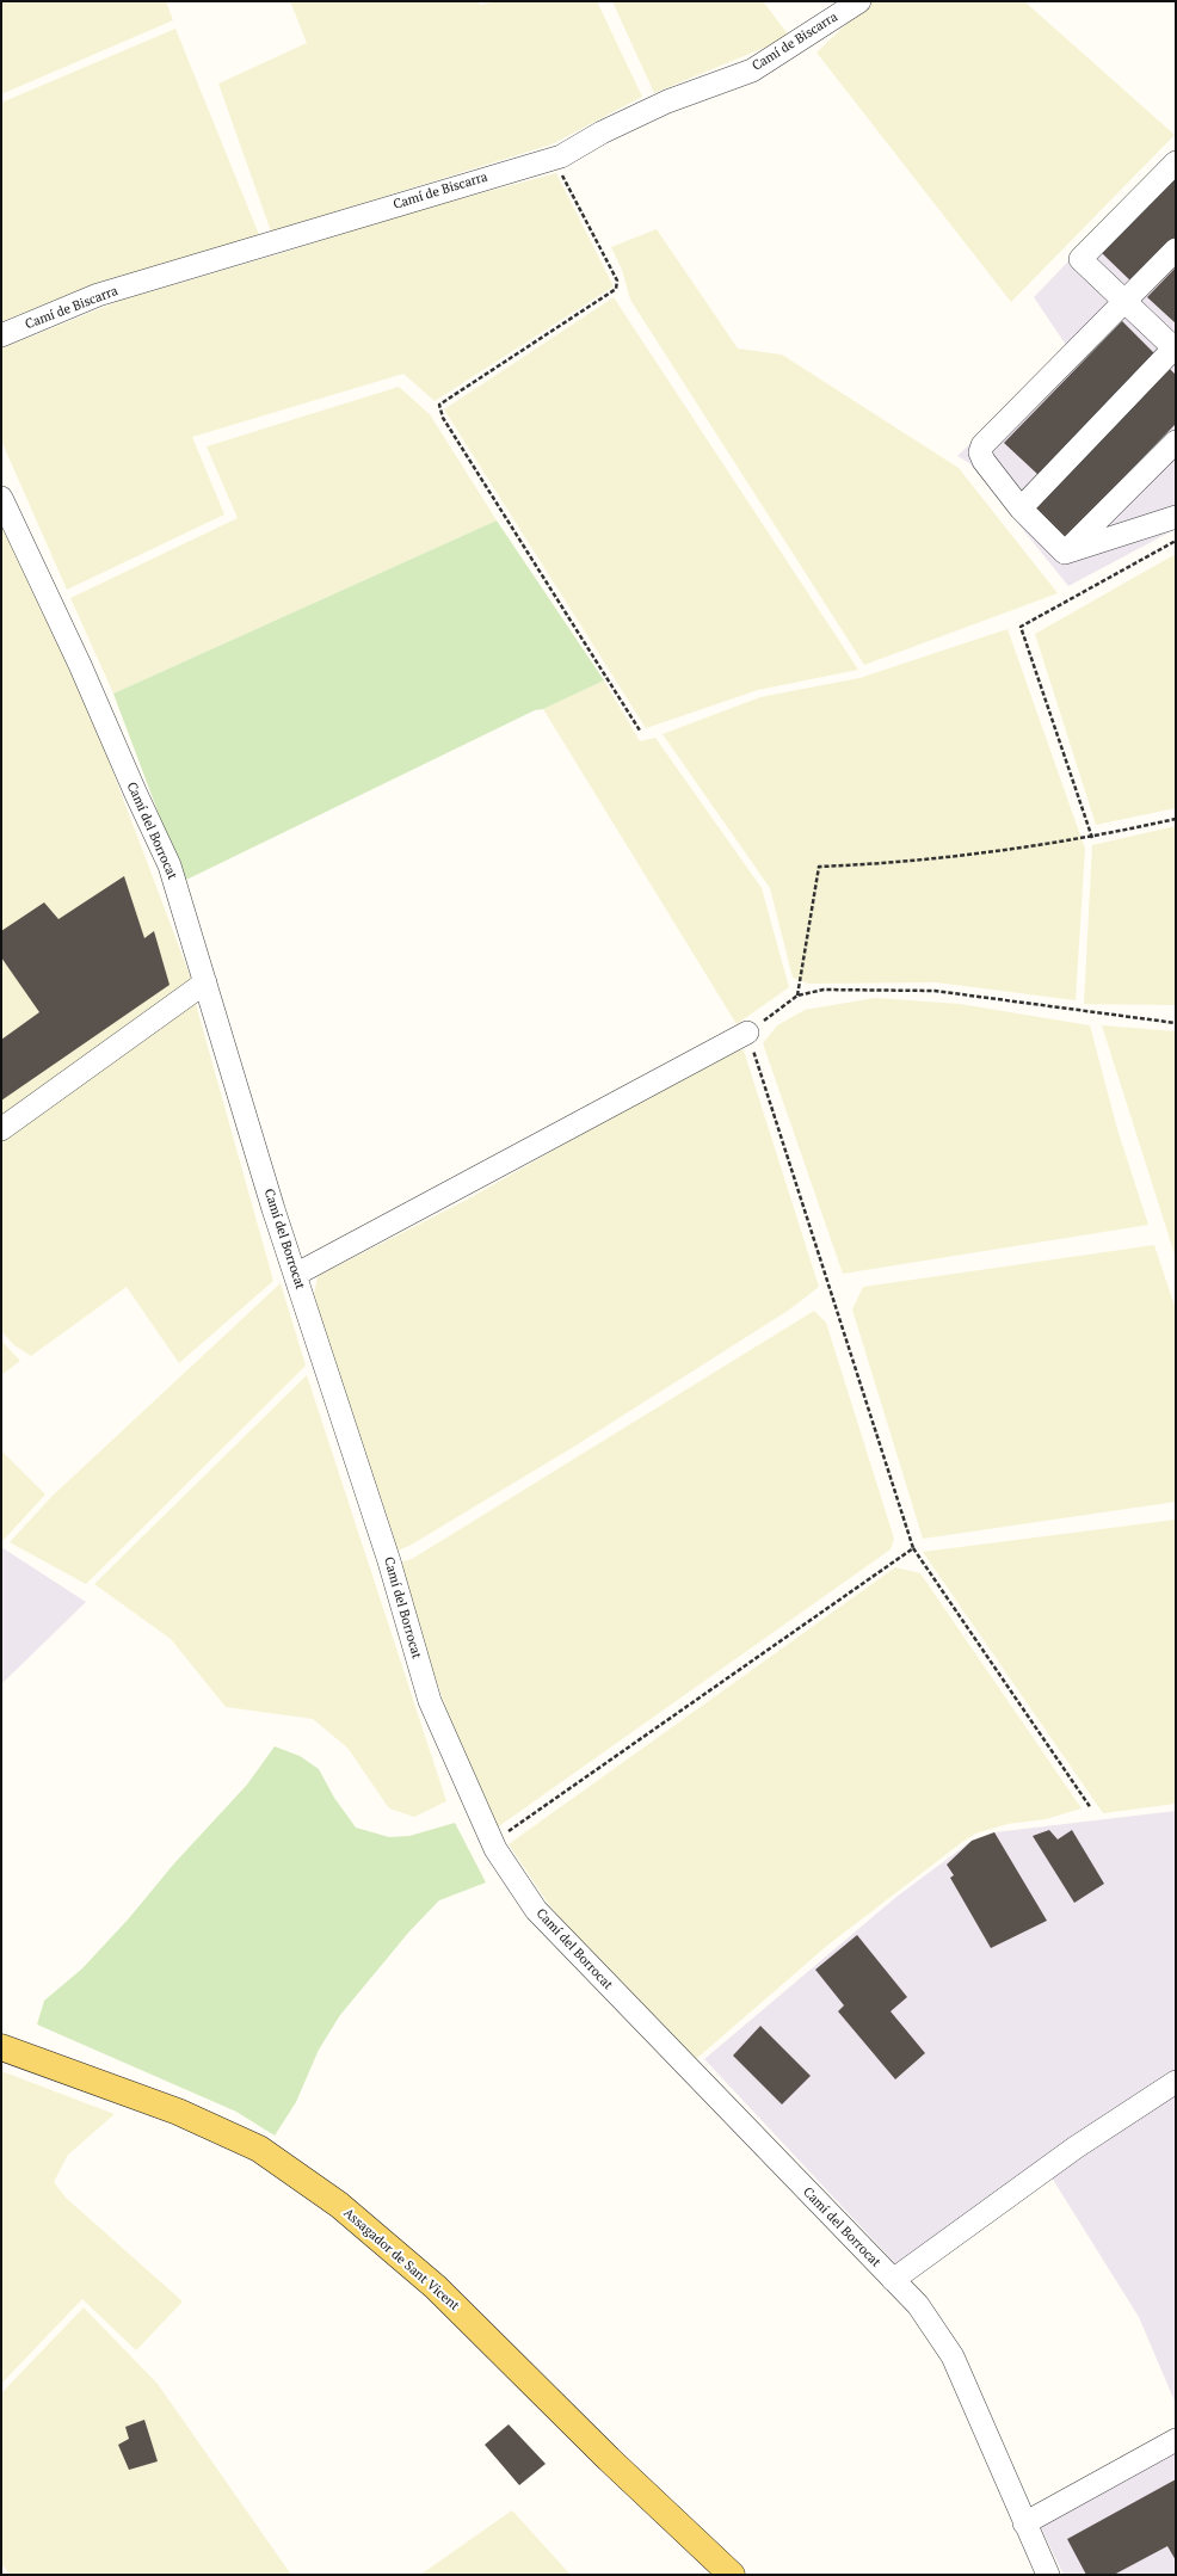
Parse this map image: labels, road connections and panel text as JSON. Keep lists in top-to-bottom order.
{
  "streets": {
    "main road": ["Assagador de Sant Vicent"],
    "street": ["Camí de Biscarra", "Camí del Borrocat"]
  }
}
